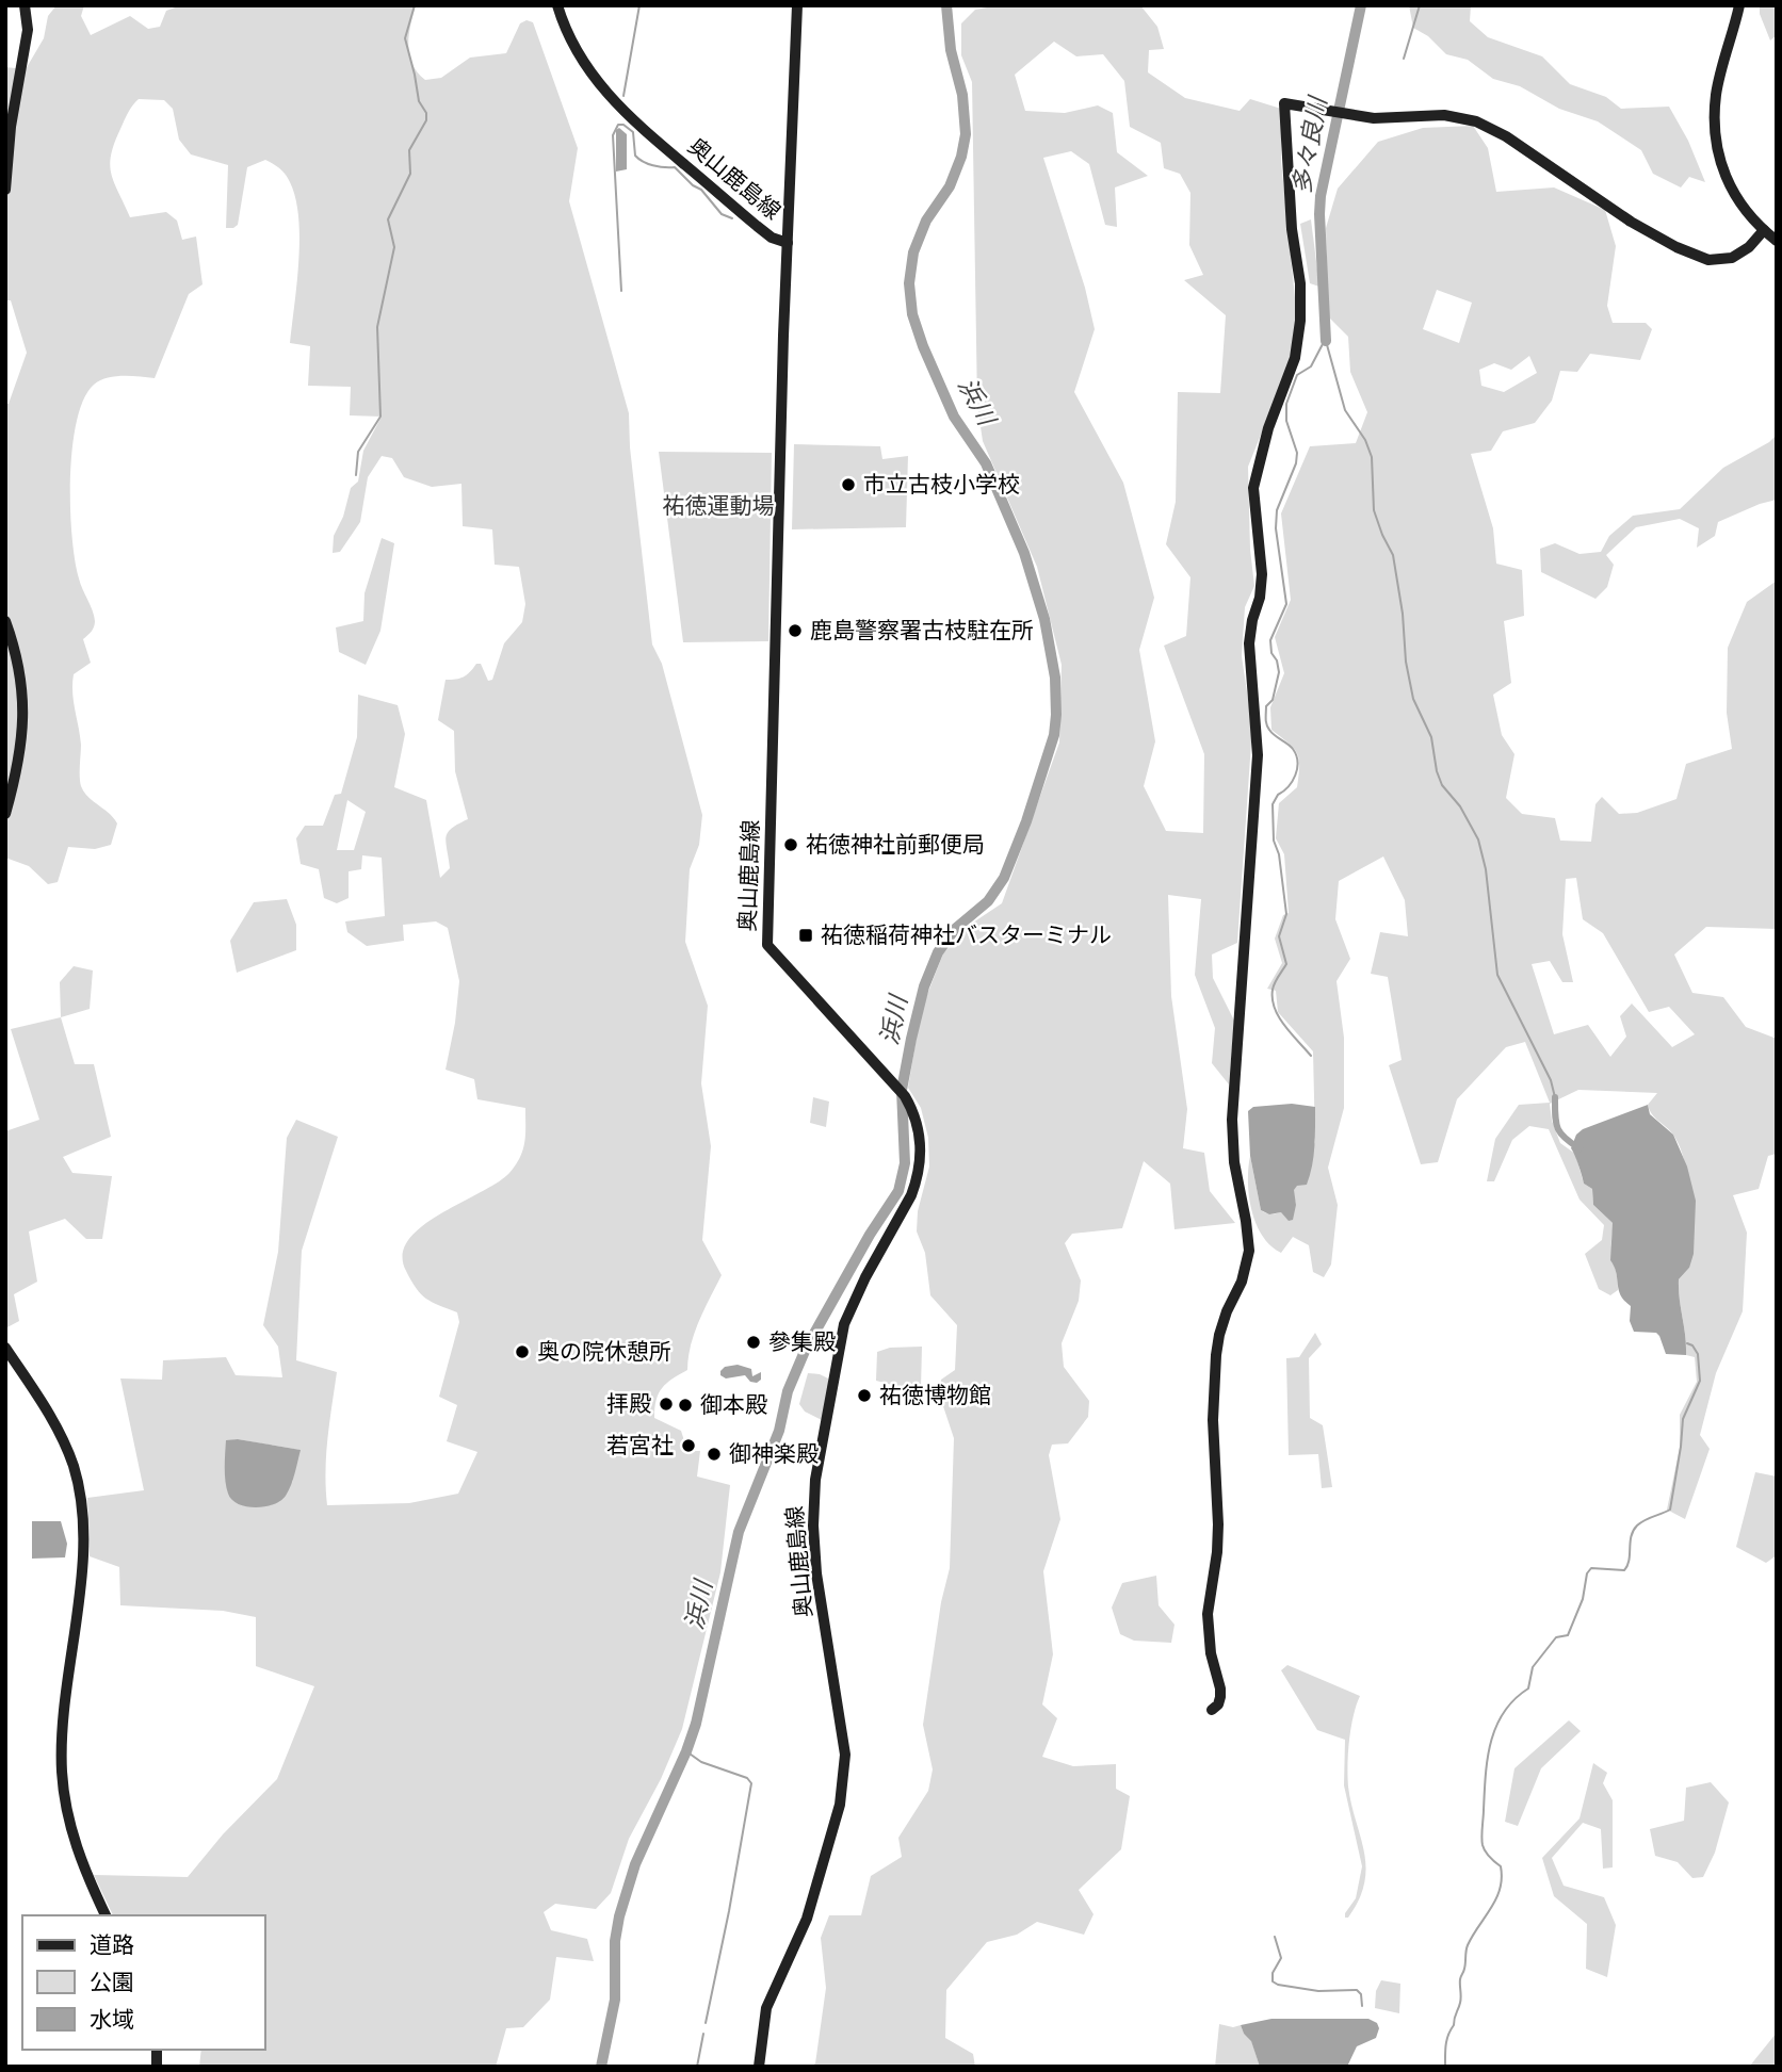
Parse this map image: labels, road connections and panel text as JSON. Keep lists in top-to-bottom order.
{
  "streets": {
    "street": ["奥山鹿島線"]
  },
  "water": ["多々良川", "浜川"],
  "parks": ["祐徳運動場"],
  "places": {
    "other": [
      "市立古枝小学校",
      "鹿島警察署古枝駐在所",
      "祐徳神社前郵便局",
      "參集殿",
      "奥の院休憩所",
      "祐徳博物館",
      "拝殿",
      "御本殿",
      "若宮社",
      "御神楽殿"
    ],
    "transit": ["祐徳稲荷神社バスターミナル"]
  },
  "legend": ["道路", "公園", "水域"]
}
